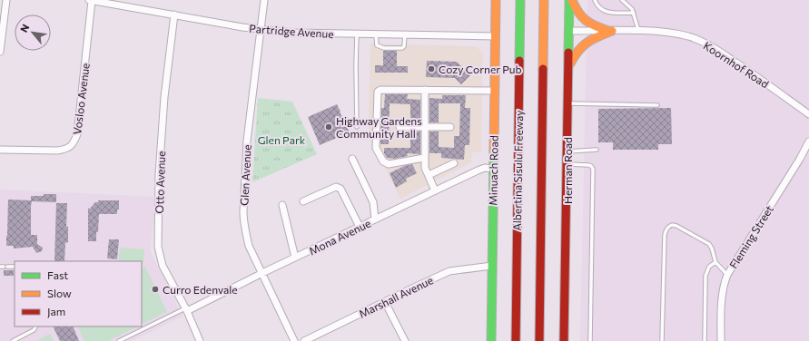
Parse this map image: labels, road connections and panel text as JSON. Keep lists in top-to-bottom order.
{
  "streets": {
    "main road": ["Minuach Road", "Albertina Sisulu Freeway", "Herman Road"],
    "street": [
      "Partridge Avenue",
      "Koornhof Road",
      "Vosloo Avenue",
      "Glen Avenue",
      "Otto Avenue",
      "Mona Avenue",
      "Fleming Street",
      "Marshall Avenue"
    ]
  },
  "crossings": [
    ["Partridge Avenue", "Vosloo Avenue"],
    ["Partridge Avenue", "Minuach Road"],
    ["Partridge Avenue", "Glen Avenue"],
    ["Partridge Avenue", "Otto Avenue"],
    ["Koornhof Road", "Herman Road"],
    ["Minuach Road", "Mona Avenue"],
    ["Minuach Road", "Marshall Avenue"],
    ["Glen Avenue", "Mona Avenue"],
    ["Otto Avenue", "Mona Avenue"]
  ],
  "parks": ["Glen Park"],
  "places": ["Cozy Corner Pub", "Highway Gardens Community Hall", "Curro Edenvale"],
  "legend": ["Fast", "Slow", "Jam"],
  "north": "top left"
}
